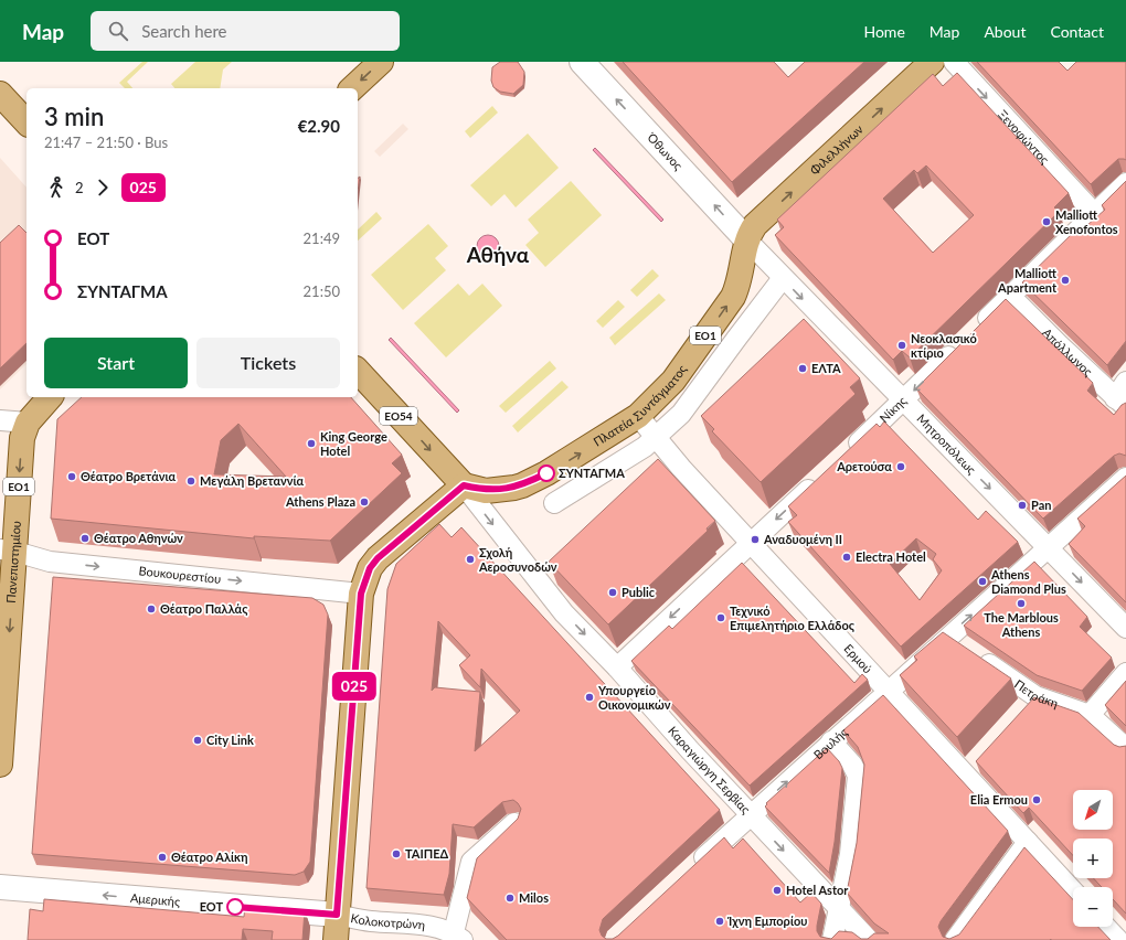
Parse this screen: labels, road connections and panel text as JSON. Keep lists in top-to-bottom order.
{
  "streets": {
    "main road": [
      "Φιλελλήνων",
      "ΕΟ1",
      "Πλατεία Συντάγματος",
      "ΕΟ54",
      "Πανεπιστημίου"
    ],
    "street": [
      "Ξενοφώντος",
      "Όθωνος",
      "Απόλλωνος",
      "Νίκης",
      "Μητροπόλεως",
      "Βουκουρεστίου",
      "Ερμού",
      "Πετράκη",
      "Βουλής",
      "Καραγιώργη Σερβίας",
      "Αμερικής",
      "Κολοκοτρώνη"
    ]
  },
  "crossings": [
    ["Ξενοφώντος", "Νίκης"],
    ["Φιλελλήνων", "Όθωνος"],
    ["Φιλελλήνων", "Πλατεία Συντάγματος"],
    ["Φιλελλήνων", "Μητροπόλεως"],
    ["Όθωνος", "Πλατεία Συντάγματος"],
    ["Όθωνος", "Μητροπόλεως"],
    ["Απόλλωνος", "Νίκης"],
    ["Πλατεία Συντάγματος", "ΕΟ54"],
    ["Πλατεία Συντάγματος", "Μητροπόλεως"],
    ["Πλατεία Συντάγματος", "Ερμού"],
    ["Πλατεία Συντάγματος", "Καραγιώργη Σερβίας"],
    ["Νίκης", "Μητροπόλεως"],
    ["ΕΟ54", "Καραγιώργη Σερβίας"],
    ["Μητροπόλεως", "Βουλής"],
    ["Πανεπιστημίου", "Βουκουρεστίου"],
    ["Ερμού", "Βουλής"],
    ["Πετράκη", "Βουλής"],
    ["Βουλής", "Καραγιώργη Σερβίας"],
    ["Αμερικής", "Κολοκοτρώνη"]
  ],
  "one_way": [
    "Ξενοφώντος",
    "Φιλελλήνων",
    "Όθωνος",
    "Πλατεία Συντάγματος",
    "Νίκης",
    "Μητροπόλεως",
    "Πανεπιστημίου",
    "Βουκουρεστίου",
    "Βουλής",
    "Καραγιώργη Σερβίας",
    "Αμερικής"
  ],
  "districts": ["Αθήνα"],
  "places": [
    "Malliott Xenofontos",
    "Malliott Apartment",
    "Νεοκλασικό κτίριο",
    "ΕΛΤΑ",
    "King George Hotel",
    "Αρετούσα",
    "ΣΥΝΤΑΓΜΑ",
    "Θέατρο Βρετάνια",
    "Μεγάλη Βρεταννία",
    "Athens Plaza",
    "Pan",
    "Θέατρο Αθηνών",
    "Αναδυομένη ΙΙ",
    "Electra Hotel",
    "Σχολή Αεροσυνοδών",
    "Athens Diamond Plus",
    "Public",
    "The Marblous Athens",
    "Θέατρο Παλλάς",
    "Τεχνικό Επιμελητήριο Ελλάδος",
    "Υπουργείο Οικονομικών",
    "City Link",
    "Elia Ermou",
    "ΤΑΙΠΕΔ",
    "Θέατρο Αλίκη",
    "Hotel Astor",
    "Milos",
    "ΕΟΤ",
    "Ίχνη Εμπορίου"
  ],
  "lines": ["bus line 025"],
  "north": "bottom left",
  "page": {
    "header": "Map",
    "search": "Search here",
    "nav": [
      "Home",
      "Map",
      "About",
      "Contact"
    ],
    "on_map": "025",
    "heading": ["3 min", "21:47 – 21:50 · Bus", "€2.90"],
    "legs": ["2", "025"],
    "list": [
      {
        "name": "ΕΟΤ",
        "value": "21:49"
      },
      {
        "name": "ΣΥΝΤΑΓΜΑ",
        "value": "21:50"
      }
    ],
    "buttons": ["Start", "Tickets"],
    "map_buttons": ["+", "−"]
  }
}
